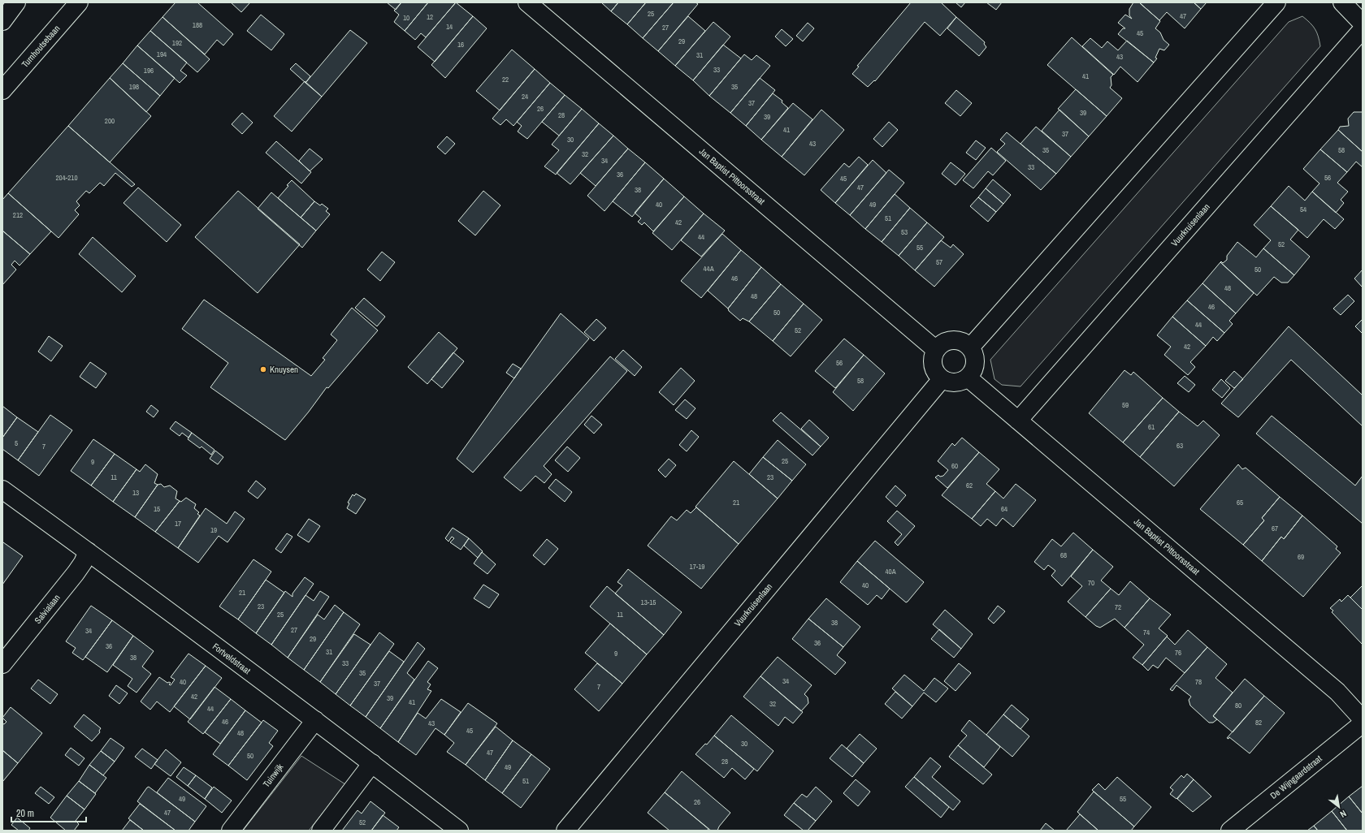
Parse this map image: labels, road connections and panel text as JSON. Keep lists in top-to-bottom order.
{
  "streets": {
    "street": [
      "Turnhoutsebaan",
      "Jan Baptist Pittoorsstraat",
      "Vuurkruisenlaan",
      "Salvialaan",
      "Fortveldstraat",
      "Tuinwijk",
      "De Wijngaardstraat"
    ]
  },
  "crossings": [
    ["Jan Baptist Pittoorsstraat", "Vuurkruisenlaan"],
    ["Salvialaan", "Fortveldstraat"],
    ["Fortveldstraat", "Tuinwijk"]
  ],
  "places": ["Knuysen"],
  "house_numbers": [
    "25",
    "47",
    "12",
    "10",
    "188",
    "14",
    "27",
    "45",
    "29",
    "192",
    "16",
    "194",
    "31",
    "43",
    "33",
    "196",
    "41",
    "22",
    "198",
    "35",
    "24",
    "37",
    "26",
    "39",
    "28",
    "39",
    "200",
    "41",
    "37",
    "30",
    "43",
    "35",
    "58",
    "32",
    "34",
    "33",
    "36",
    "204-210",
    "56",
    "45",
    "47",
    "38",
    "40",
    "49",
    "54",
    "212",
    "51",
    "42",
    "53",
    "44",
    "52",
    "55",
    "57",
    "44A",
    "50",
    "46",
    "48",
    "48",
    "46",
    "50",
    "44",
    "52",
    "42",
    "56",
    "58",
    "59",
    "61",
    "5",
    "63",
    "7",
    "25",
    "9",
    "60",
    "11",
    "23",
    "62",
    "13",
    "21",
    "65",
    "15",
    "64",
    "17",
    "67",
    "19",
    "68",
    "69",
    "17-19",
    "40A",
    "70",
    "40",
    "21",
    "13-15",
    "23",
    "72",
    "25",
    "11",
    "38",
    "27",
    "34",
    "74",
    "29",
    "36",
    "36",
    "31",
    "76",
    "9",
    "38",
    "33",
    "35",
    "34",
    "40",
    "78",
    "37",
    "7",
    "42",
    "39",
    "41",
    "32",
    "80",
    "44",
    "46",
    "82",
    "43",
    "45",
    "48",
    "30",
    "47",
    "50",
    "28",
    "49",
    "51",
    "49",
    "55",
    "26",
    "47",
    "52"
  ],
  "scale_bar": "20 m",
  "north": "bottom right"
}
